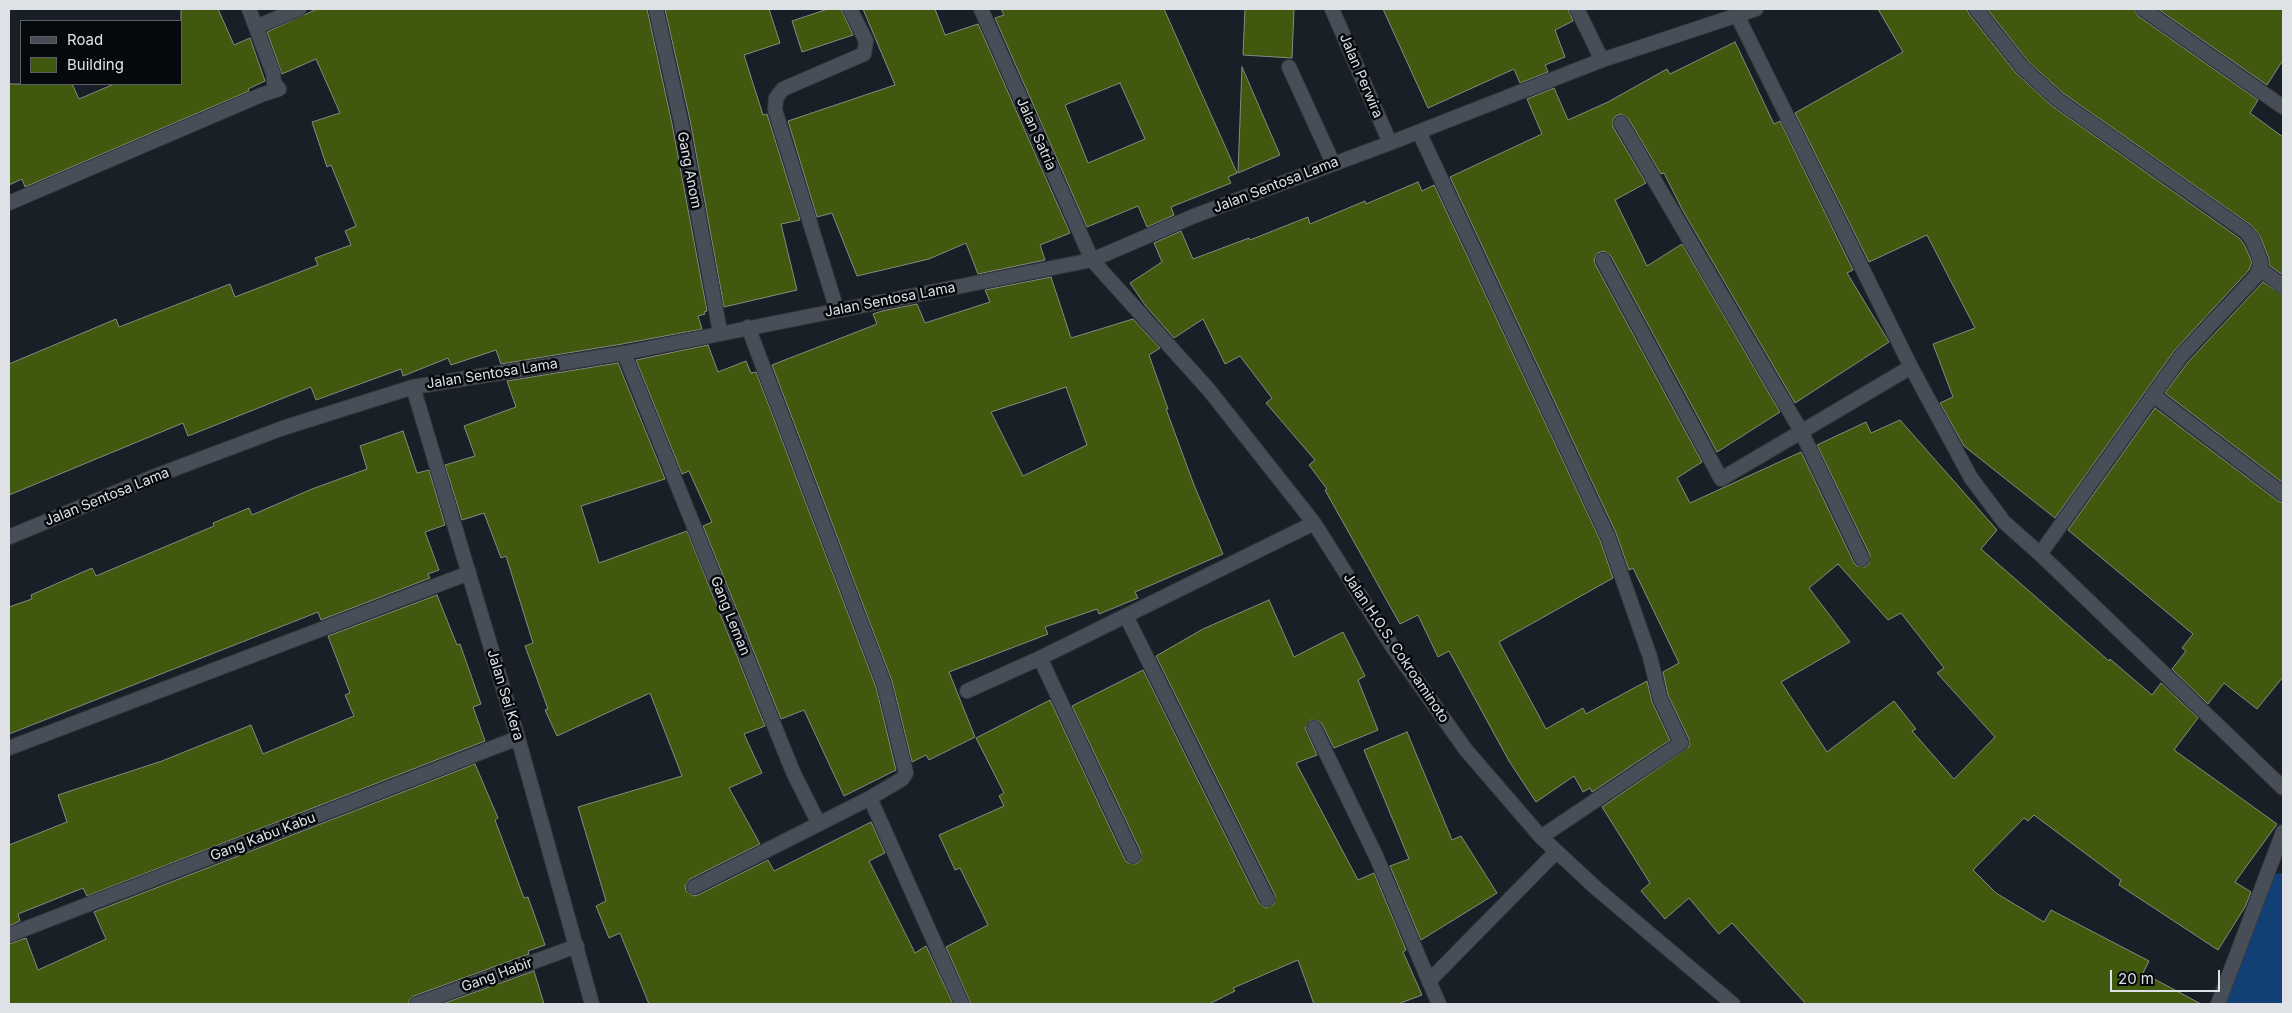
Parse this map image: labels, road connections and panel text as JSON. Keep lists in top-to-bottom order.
{
  "streets": {
    "street": [
      "Jalan Perwira",
      "Jalan Satria",
      "Gang Anom",
      "Jalan Sentosa Lama",
      "Gang Leman",
      "Jalan H.O.S. Cokroaminoto",
      "Jalan Sei Kera",
      "Gang Kabu Kabu",
      "Gang Habir"
    ]
  },
  "crossings": [
    ["Jalan Perwira", "Jalan Sentosa Lama"],
    ["Jalan Satria", "Jalan Sentosa Lama"],
    ["Jalan Satria", "Jalan H.O.S. Cokroaminoto"],
    ["Gang Anom", "Jalan Sentosa Lama"],
    ["Jalan Sentosa Lama", "Gang Leman"],
    ["Jalan Sentosa Lama", "Jalan H.O.S. Cokroaminoto"],
    ["Jalan Sentosa Lama", "Jalan Sei Kera"],
    ["Jalan Sei Kera", "Gang Kabu Kabu"],
    ["Jalan Sei Kera", "Gang Habir"]
  ],
  "legend": ["Road", "Building"],
  "scale_bar": "20 m"
}
